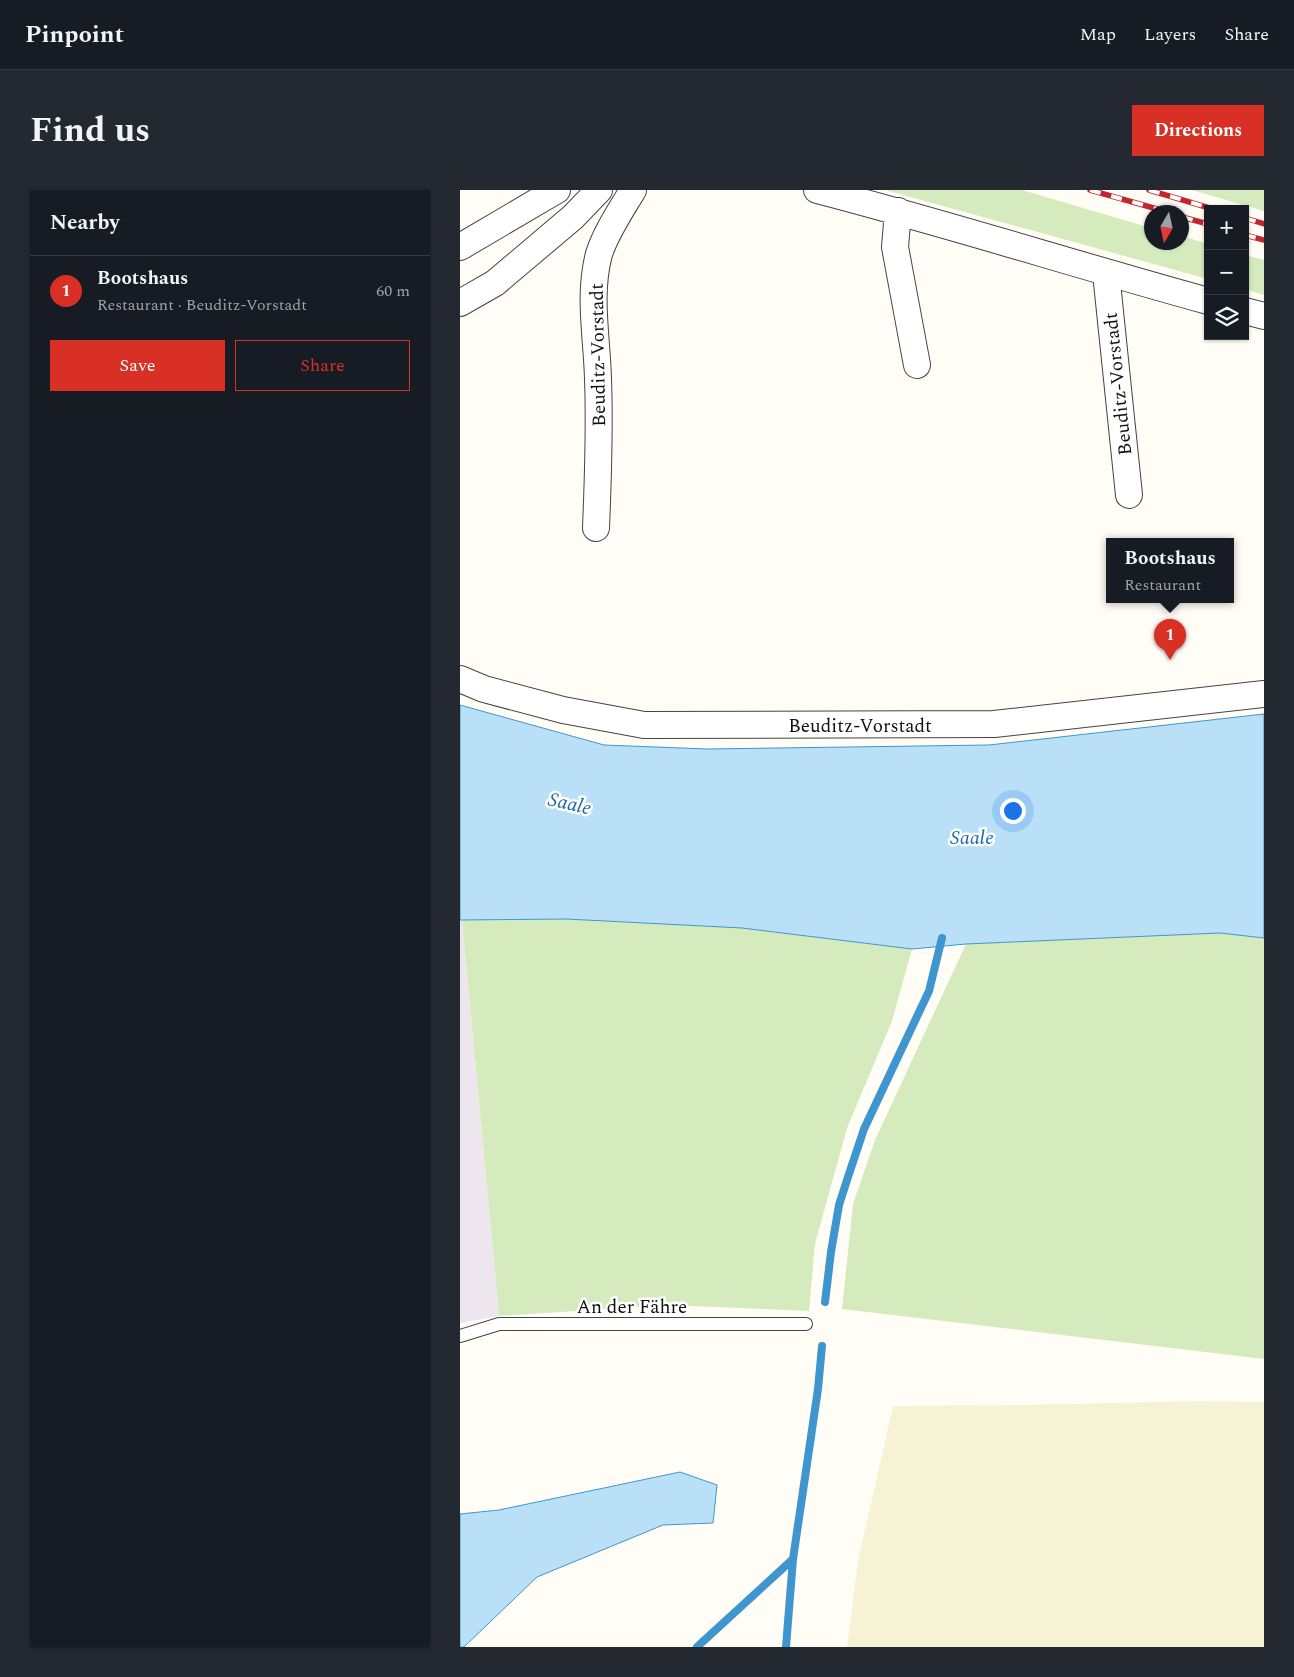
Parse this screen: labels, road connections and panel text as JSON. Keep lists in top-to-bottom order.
{
  "streets": {
    "street": ["Beuditz-Vorstadt"],
    "lane": ["An der Fähre"]
  },
  "water": ["Saale"],
  "north": "bottom",
  "page": {
    "header": "Pinpoint",
    "nav": ["Map", "Layers", "Share"],
    "title": "Find us",
    "buttons": [
      "Directions",
      ["Save", "Share"]
    ],
    "heading": "Nearby",
    "map_buttons": ["+", "−"],
    "list": [
      {
        "mark": "1",
        "name": "Bootshaus",
        "note": "Restaurant · Beuditz-Vorstadt",
        "value": "60 m"
      }
    ],
    "popup": ["Bootshaus", "Restaurant"],
    "pins": "1"
  }
}
